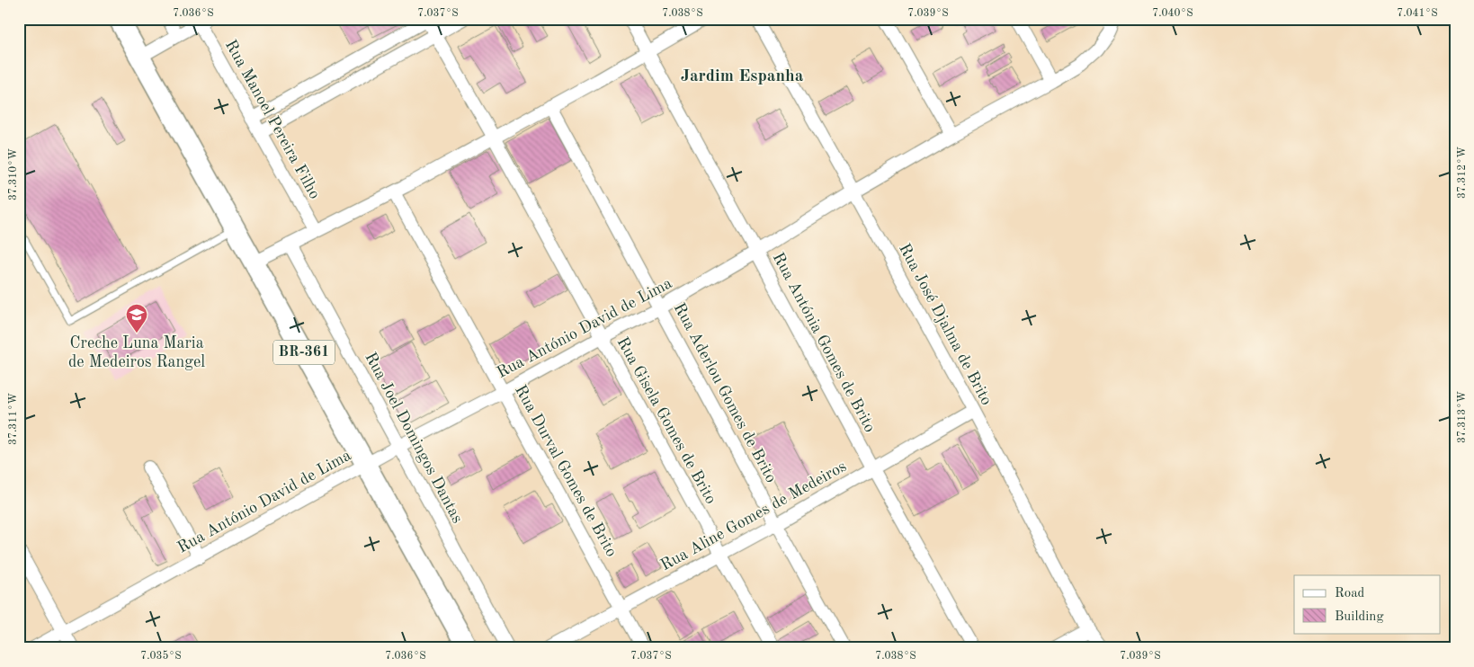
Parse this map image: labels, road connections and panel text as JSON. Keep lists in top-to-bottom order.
{
  "streets": {
    "main road": ["BR-361"],
    "street": [
      "Rua Manoel Pereira Filho",
      "Rua José Djalma de Brito",
      "Rua António David de Lima",
      "Rua Antónia Gomes de Brito",
      "Rua Aderlou Gomes de Brito",
      "Rua Gisela Gomes de Brito",
      "Rua Joel Domingos Dantas",
      "Rua Durval Gomes de Brito",
      "Rua Aline Gomes de Medeiros"
    ]
  },
  "crossings": [
    ["Rua José Djalma de Brito", "Rua António David de Lima"],
    ["Rua José Djalma de Brito", "Rua Aline Gomes de Medeiros"],
    ["Rua António David de Lima", "Rua Antónia Gomes de Brito"],
    ["Rua António David de Lima", "BR-361"],
    ["Rua António David de Lima", "Rua Aderlou Gomes de Brito"],
    ["Rua António David de Lima", "Rua Gisela Gomes de Brito"],
    ["Rua António David de Lima", "Rua Joel Domingos Dantas"],
    ["Rua António David de Lima", "Rua Durval Gomes de Brito"],
    ["Rua Antónia Gomes de Brito", "Rua Aline Gomes de Medeiros"],
    ["Rua Aderlou Gomes de Brito", "Rua Aline Gomes de Medeiros"],
    ["Rua Gisela Gomes de Brito", "Rua Aline Gomes de Medeiros"],
    ["Rua Durval Gomes de Brito", "Rua Aline Gomes de Medeiros"]
  ],
  "districts": ["Jardim Espanha"],
  "places": {
    "school or university": ["Creche Luna Maria de Medeiros Rangel"]
  },
  "legend": ["Road", "Building"],
  "coordinates": [
    "7.036°S",
    "7.037°S",
    "7.038°S",
    "7.039°S",
    "7.040°S",
    "7.041°S",
    "37.312°W",
    "37.310°W",
    "37.313°W",
    "37.311°W",
    "7.035°S"
  ]
}
